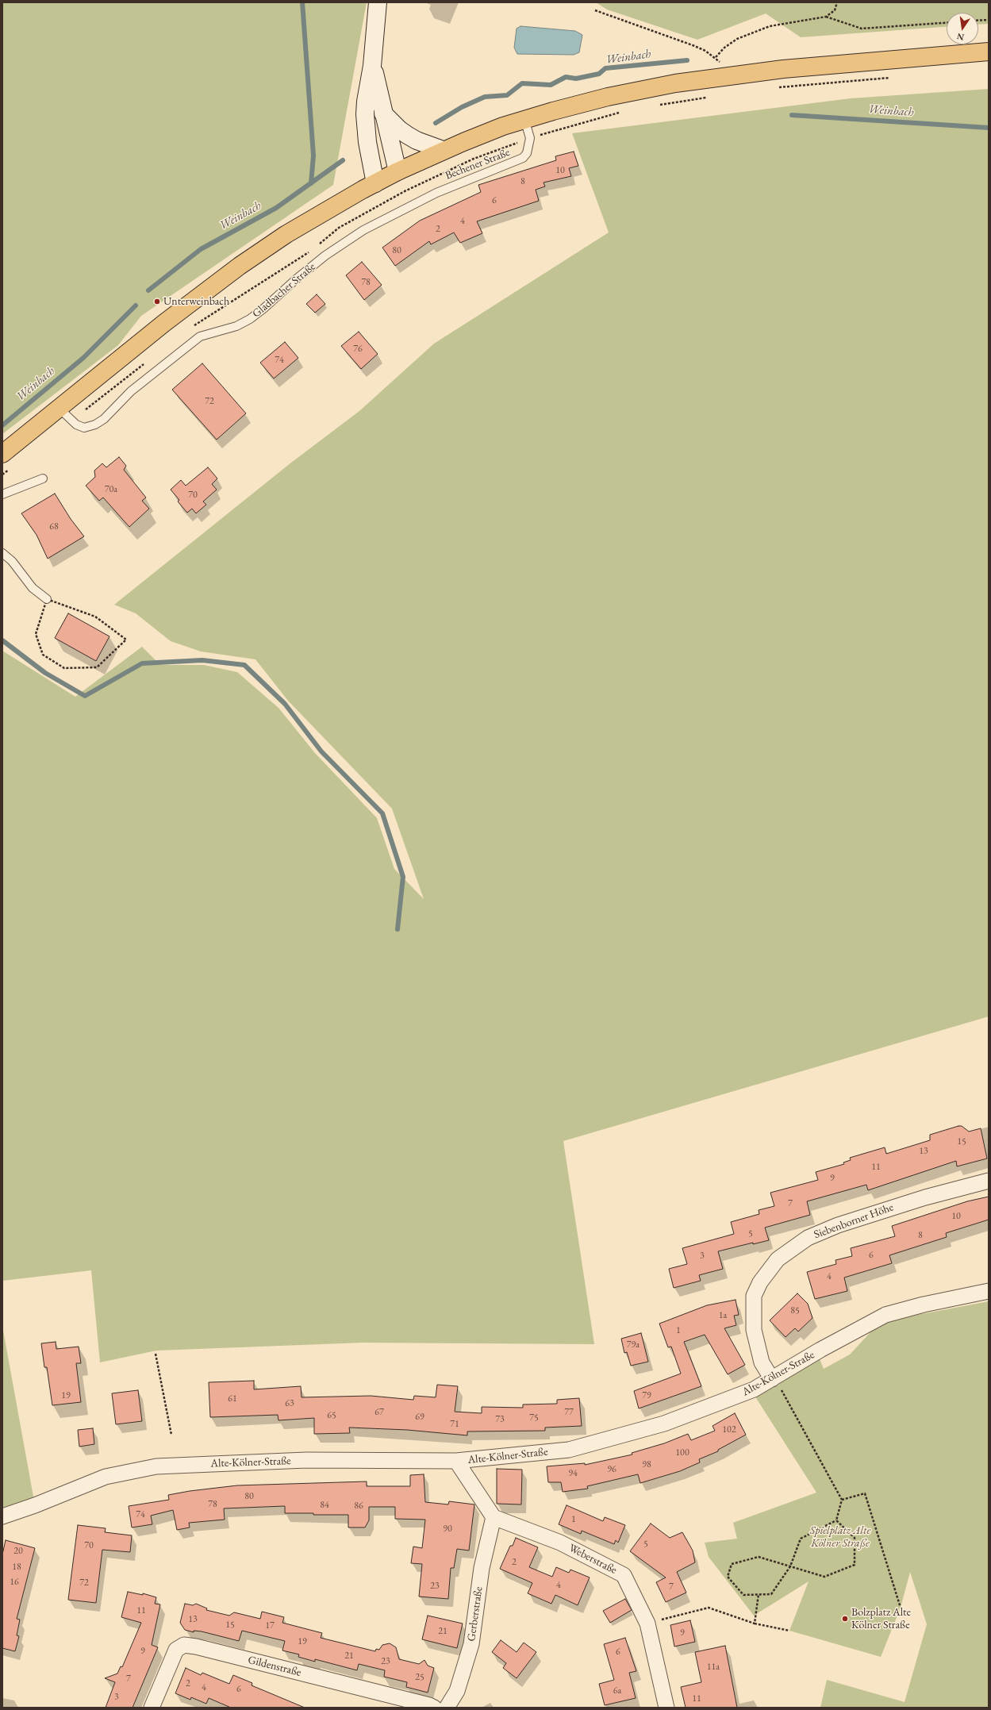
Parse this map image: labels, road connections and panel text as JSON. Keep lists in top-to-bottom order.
{
  "streets": {
    "street": [
      "Siebenborner Höhe",
      "Alte-Kölner-Straße",
      "Weberstraße",
      "Gerberstraße",
      "Gildenstraße"
    ],
    "lane": ["Bechener Straße", "Gladbacher Straße"]
  },
  "crossings": [
    ["Bechener Straße", "Gladbacher Straße"],
    ["Siebenborner Höhe", "Alte-Kölner-Straße"],
    ["Weberstraße", "Gerberstraße"]
  ],
  "water": ["Weinbach"],
  "parks": ["Spielplatz Alte Kölner Straße"],
  "places": ["Unterweinbach", "Bolzplatz Alte Kölner Straße"],
  "house_numbers": [
    "10",
    "8",
    "6",
    "4",
    "2",
    "80",
    "78",
    "76",
    "74",
    "72",
    "70a",
    "70",
    "68",
    "15",
    "13",
    "11",
    "9",
    "7",
    "10",
    "5",
    "8",
    "6",
    "3",
    "4",
    "85",
    "1a",
    "1",
    "79a",
    "19",
    "79",
    "61",
    "63",
    "67",
    "77",
    "65",
    "69",
    "75",
    "73",
    "71",
    "102",
    "100",
    "98",
    "96",
    "94",
    "80",
    "78",
    "84",
    "86",
    "74",
    "1",
    "90",
    "5",
    "70",
    "20",
    "2",
    "18",
    "16",
    "72",
    "4",
    "23",
    "7",
    "11",
    "13",
    "15",
    "17",
    "21",
    "9",
    "19",
    "9",
    "6",
    "21",
    "23",
    "11a",
    "25",
    "7",
    "2",
    "4",
    "6",
    "6a",
    "3",
    "11"
  ],
  "north": "bottom"
}
